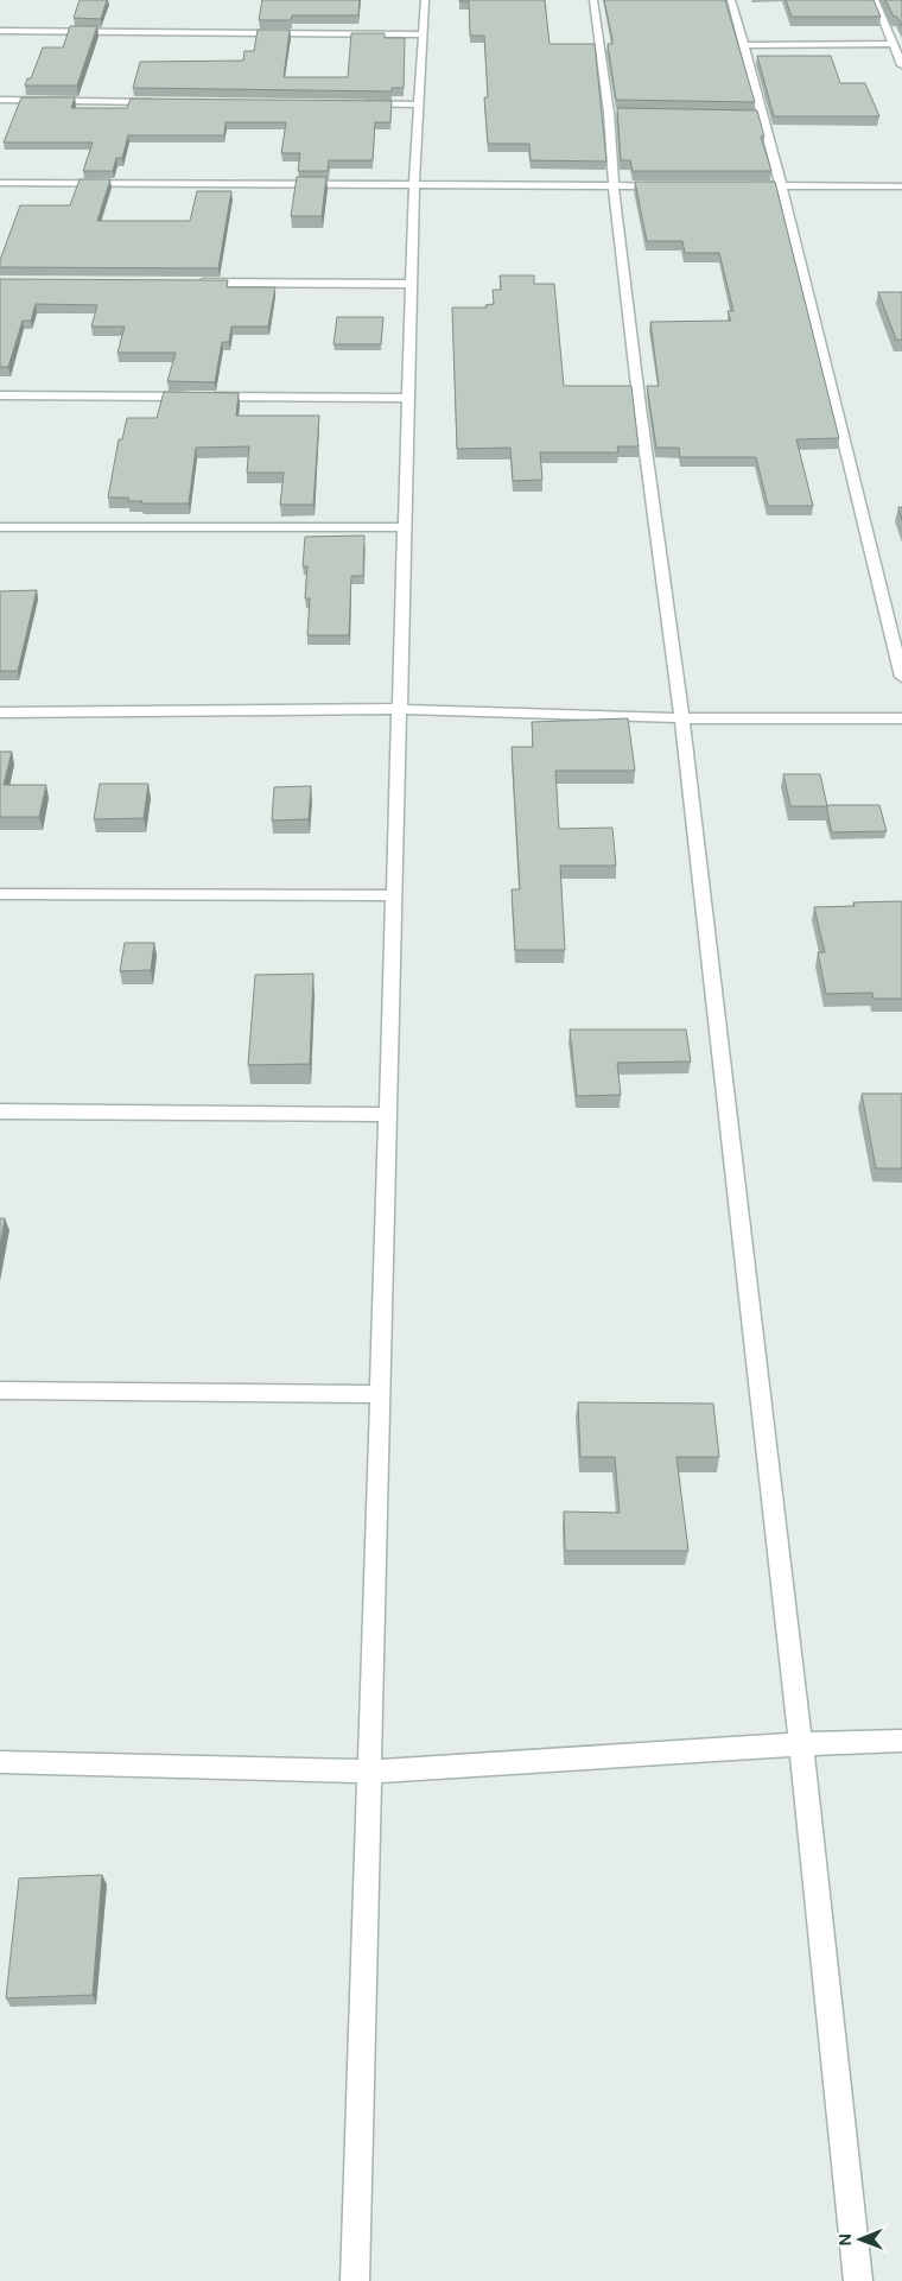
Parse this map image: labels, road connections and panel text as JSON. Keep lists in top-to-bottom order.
{
  "north": "left"
}
